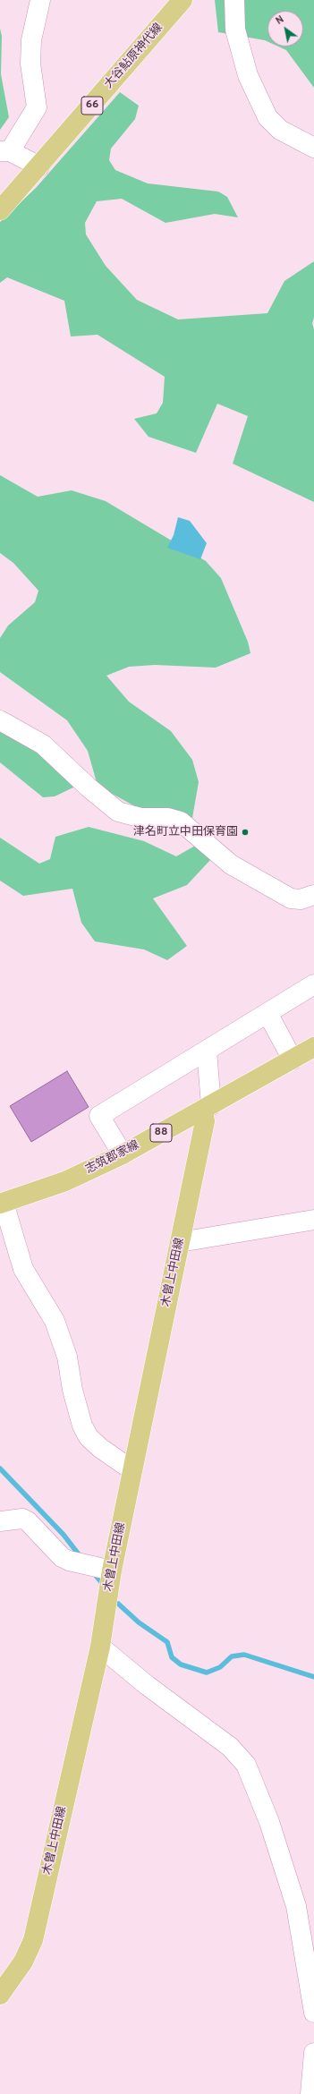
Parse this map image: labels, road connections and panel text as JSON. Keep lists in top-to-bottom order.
{
  "streets": {
    "main road": [
      "大谷鮎原神代線",
      "66",
      "88",
      "志筑郡家線",
      "木曽上中田線"
    ]
  },
  "crossings": [
    ["志筑郡家線", "木曽上中田線"]
  ],
  "places": ["津名町立中田保育園"],
  "north": "top left"
}
